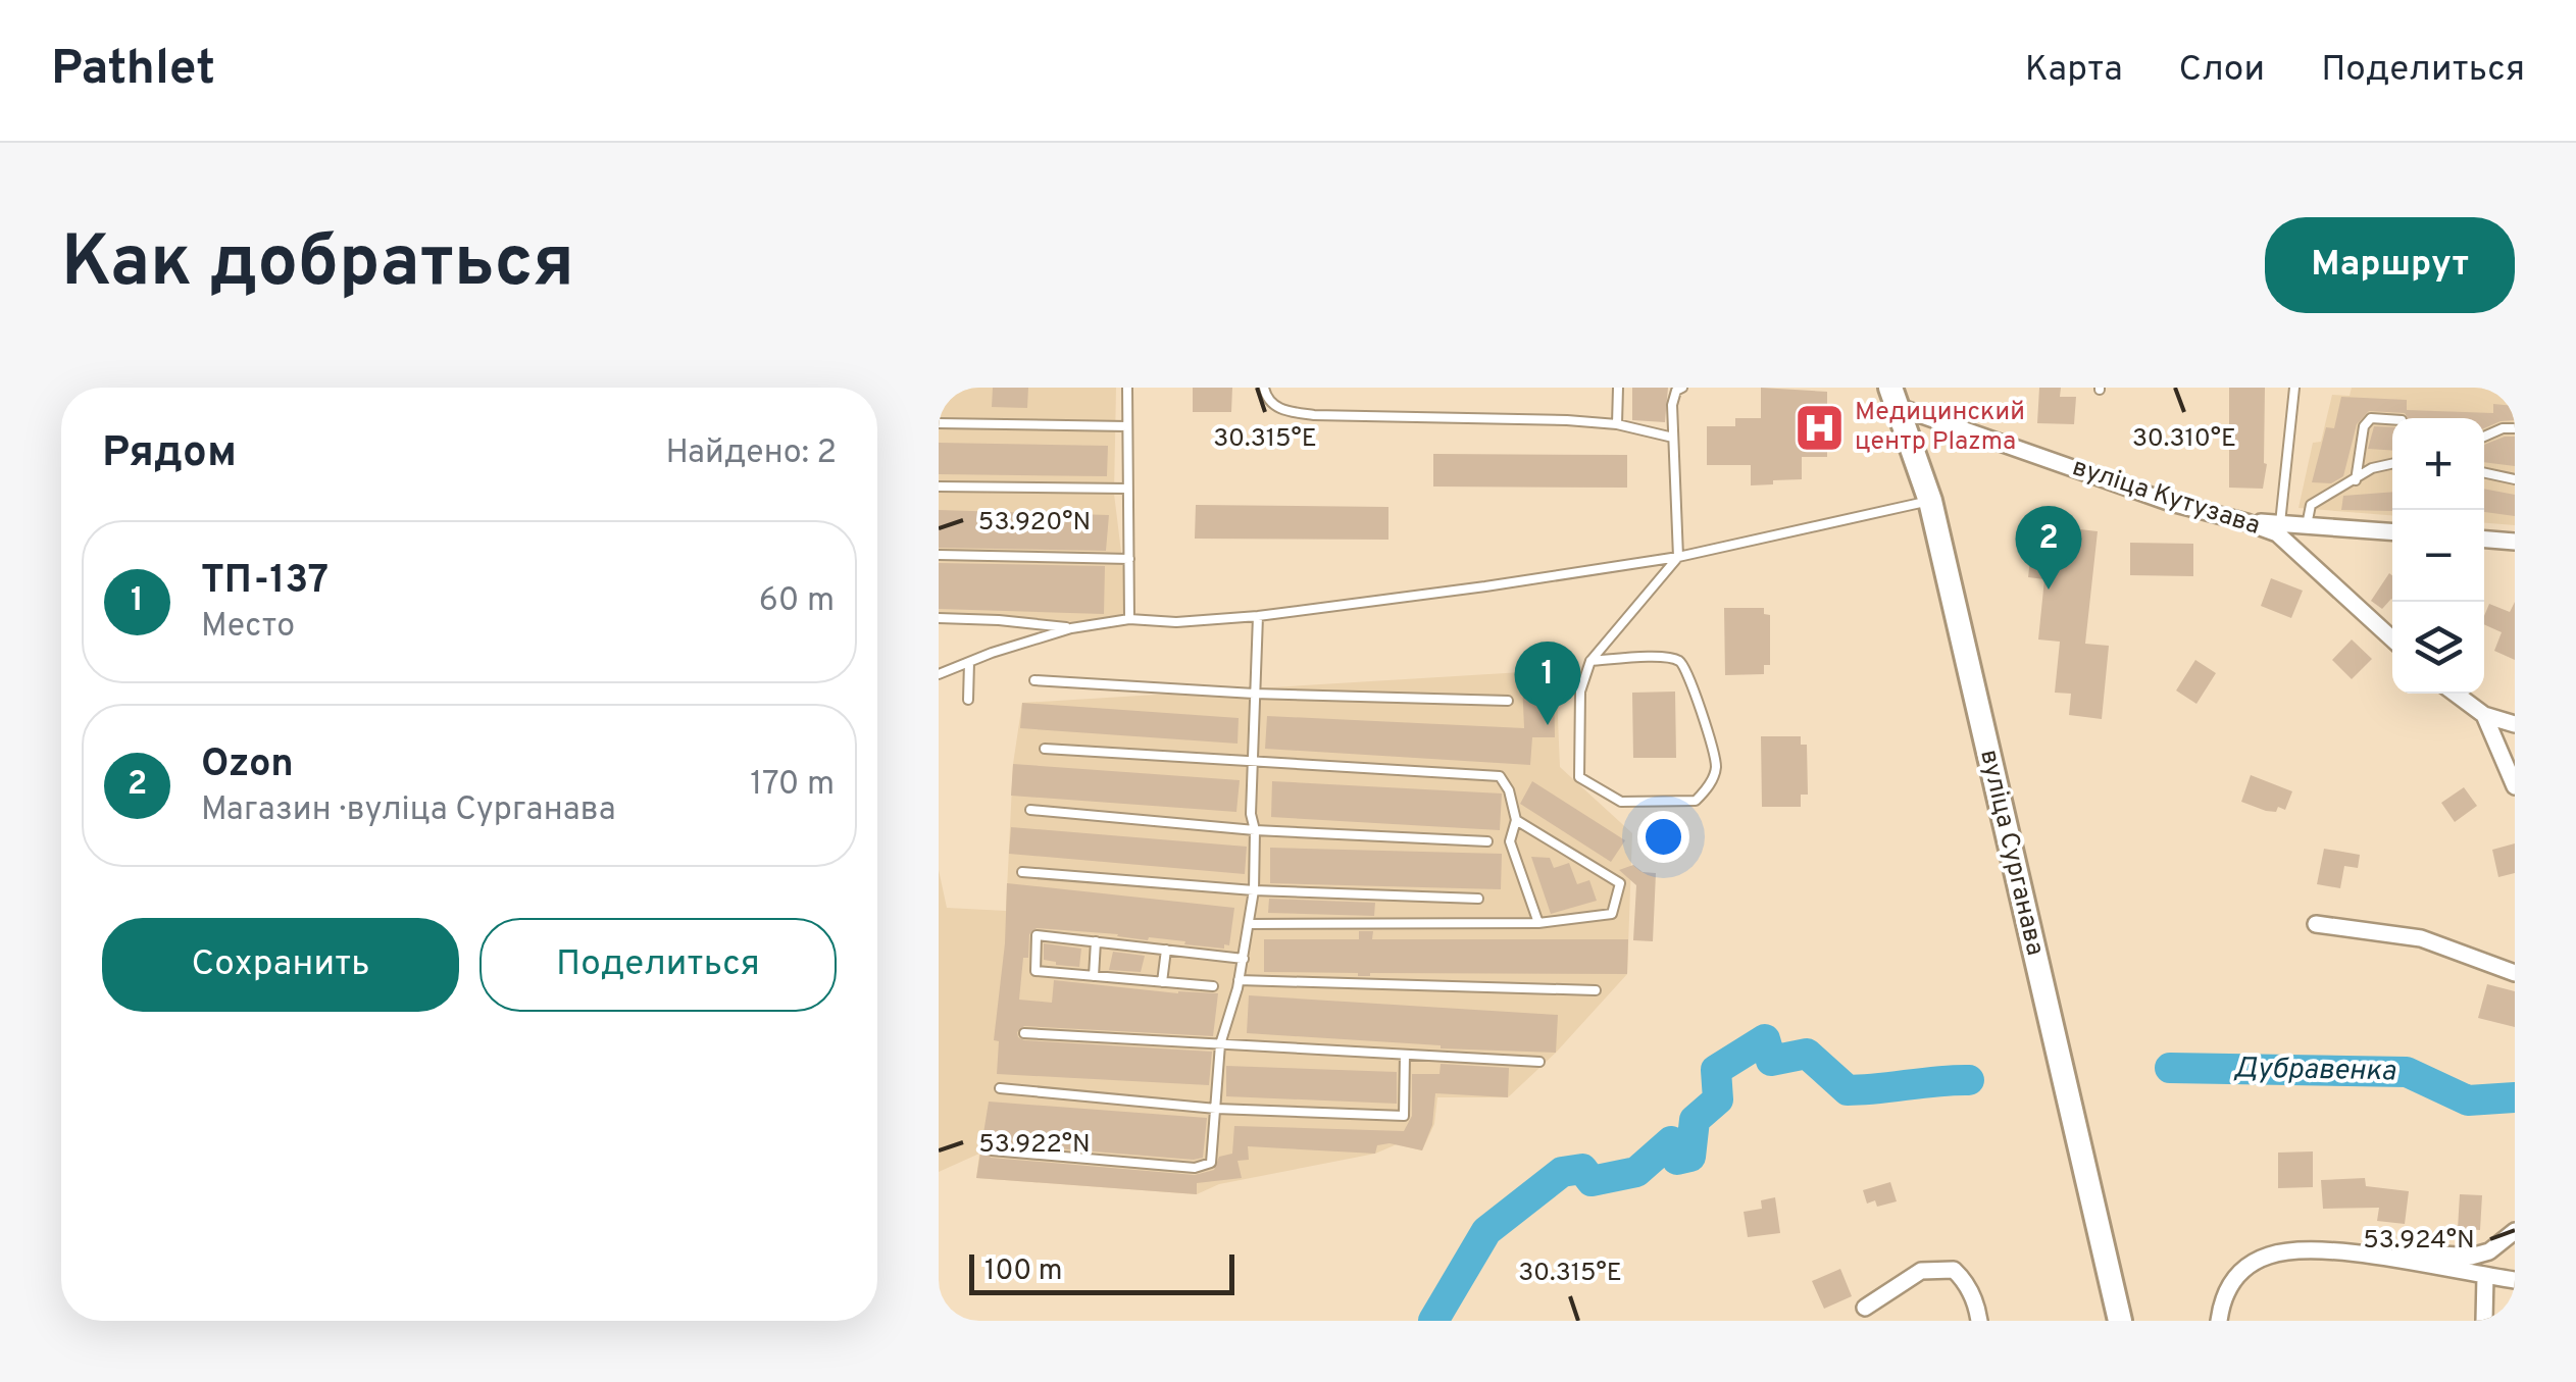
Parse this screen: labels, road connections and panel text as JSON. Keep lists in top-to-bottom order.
{
  "streets": {
    "main road": ["вуліца Сурганава"],
    "street": ["вуліца Кутузава"]
  },
  "crossings": [
    ["вуліца Кутузава", "вуліца Сурганава"]
  ],
  "water": ["Дубравенка"],
  "places": {
    "hospital": ["Медицинский центр Plazma"]
  },
  "scale_bar": "100 m",
  "page": {
    "header": "Pathlet",
    "nav": ["Карта", "Слои", "Поделиться"],
    "buttons": [
      "Маршрут",
      ["Сохранить", "Поделиться"]
    ],
    "title": "Как добраться",
    "heading": ["Рядом", "Найдено: 2"],
    "map_buttons": ["+", "−"],
    "pins": ["2", "1"],
    "list": [
      {
        "mark": "1",
        "name": "ТП-137",
        "note": "Место",
        "value": "60 m"
      },
      {
        "mark": "2",
        "name": "Ozon",
        "note": "Магазин · вуліца Сурганава",
        "value": "170 m"
      }
    ],
    "scale": "100 m"
  },
  "coordinates": [
    "30.315°E",
    "30.310°E",
    "53.920°N",
    "53.922°N",
    "53.924°N"
  ]
}
